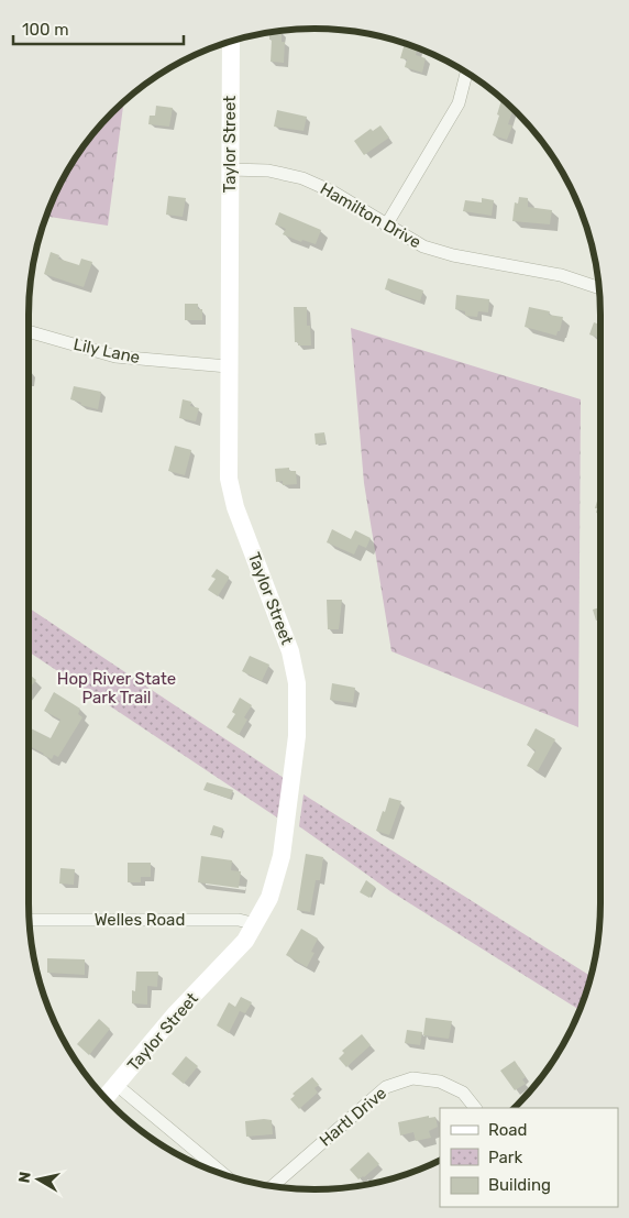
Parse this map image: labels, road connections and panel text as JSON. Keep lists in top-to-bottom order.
{
  "streets": {
    "street": [
      "Taylor Street",
      "Hamilton Drive",
      "Lily Lane",
      "Welles Road",
      "Hartl Drive"
    ]
  },
  "crossings": [
    ["Taylor Street", "Hamilton Drive"],
    ["Taylor Street", "Lily Lane"],
    ["Taylor Street", "Welles Road"]
  ],
  "parks": ["Hop River State Park Trail"],
  "legend": ["Road", "Park", "Building"],
  "scale_bar": "100 m",
  "north": "left"
}
